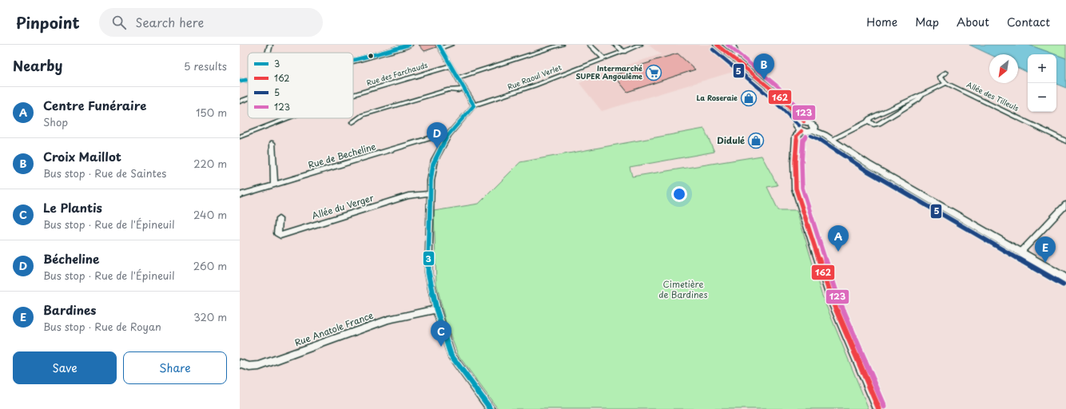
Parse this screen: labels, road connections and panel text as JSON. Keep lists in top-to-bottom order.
{
  "streets": {
    "street": [
      "Rue des Farchauds",
      "Rue Raoul Verlet",
      "Allée des Tilleuls",
      "Rue de Becheline",
      "Allée du Verger",
      "Rue Anatole France"
    ]
  },
  "parks": ["Cimetière de Bardines"],
  "places": {
    "supermarket": ["Intermarché SUPER Angoulême"],
    "shop": ["La Roseraie", "Didulé"]
  },
  "lines": [
    "transit line 3",
    "transit line 162",
    "transit line 123",
    "transit line 5"
  ],
  "legend": [
    "3",
    "162",
    "5",
    "123"
  ],
  "north": "bottom left",
  "page": {
    "header": "Pinpoint",
    "search": "Search here",
    "nav": [
      "Home",
      "Map",
      "About",
      "Contact"
    ],
    "heading": ["Nearby", "5 results"],
    "pins": [
      "B",
      "D",
      "A",
      "E",
      "C"
    ],
    "map_buttons": ["+", "−"],
    "list": [
      {
        "mark": "A",
        "name": "Centre Funéraire",
        "note": "Shop",
        "value": "150 m"
      },
      {
        "mark": "B",
        "name": "Croix Maillot",
        "note": "Bus stop · Rue de Saintes",
        "value": "220 m"
      },
      {
        "mark": "C",
        "name": "Le Plantis",
        "note": "Bus stop · Rue de l'Épineuil",
        "value": "240 m"
      },
      {
        "mark": "D",
        "name": "Bécheline",
        "note": "Bus stop · Rue de l'Épineuil",
        "value": "260 m"
      },
      {
        "mark": "E",
        "name": "Bardines",
        "note": "Bus stop · Rue de Royan",
        "value": "320 m"
      }
    ],
    "buttons": ["Save", "Share"]
  }
}
